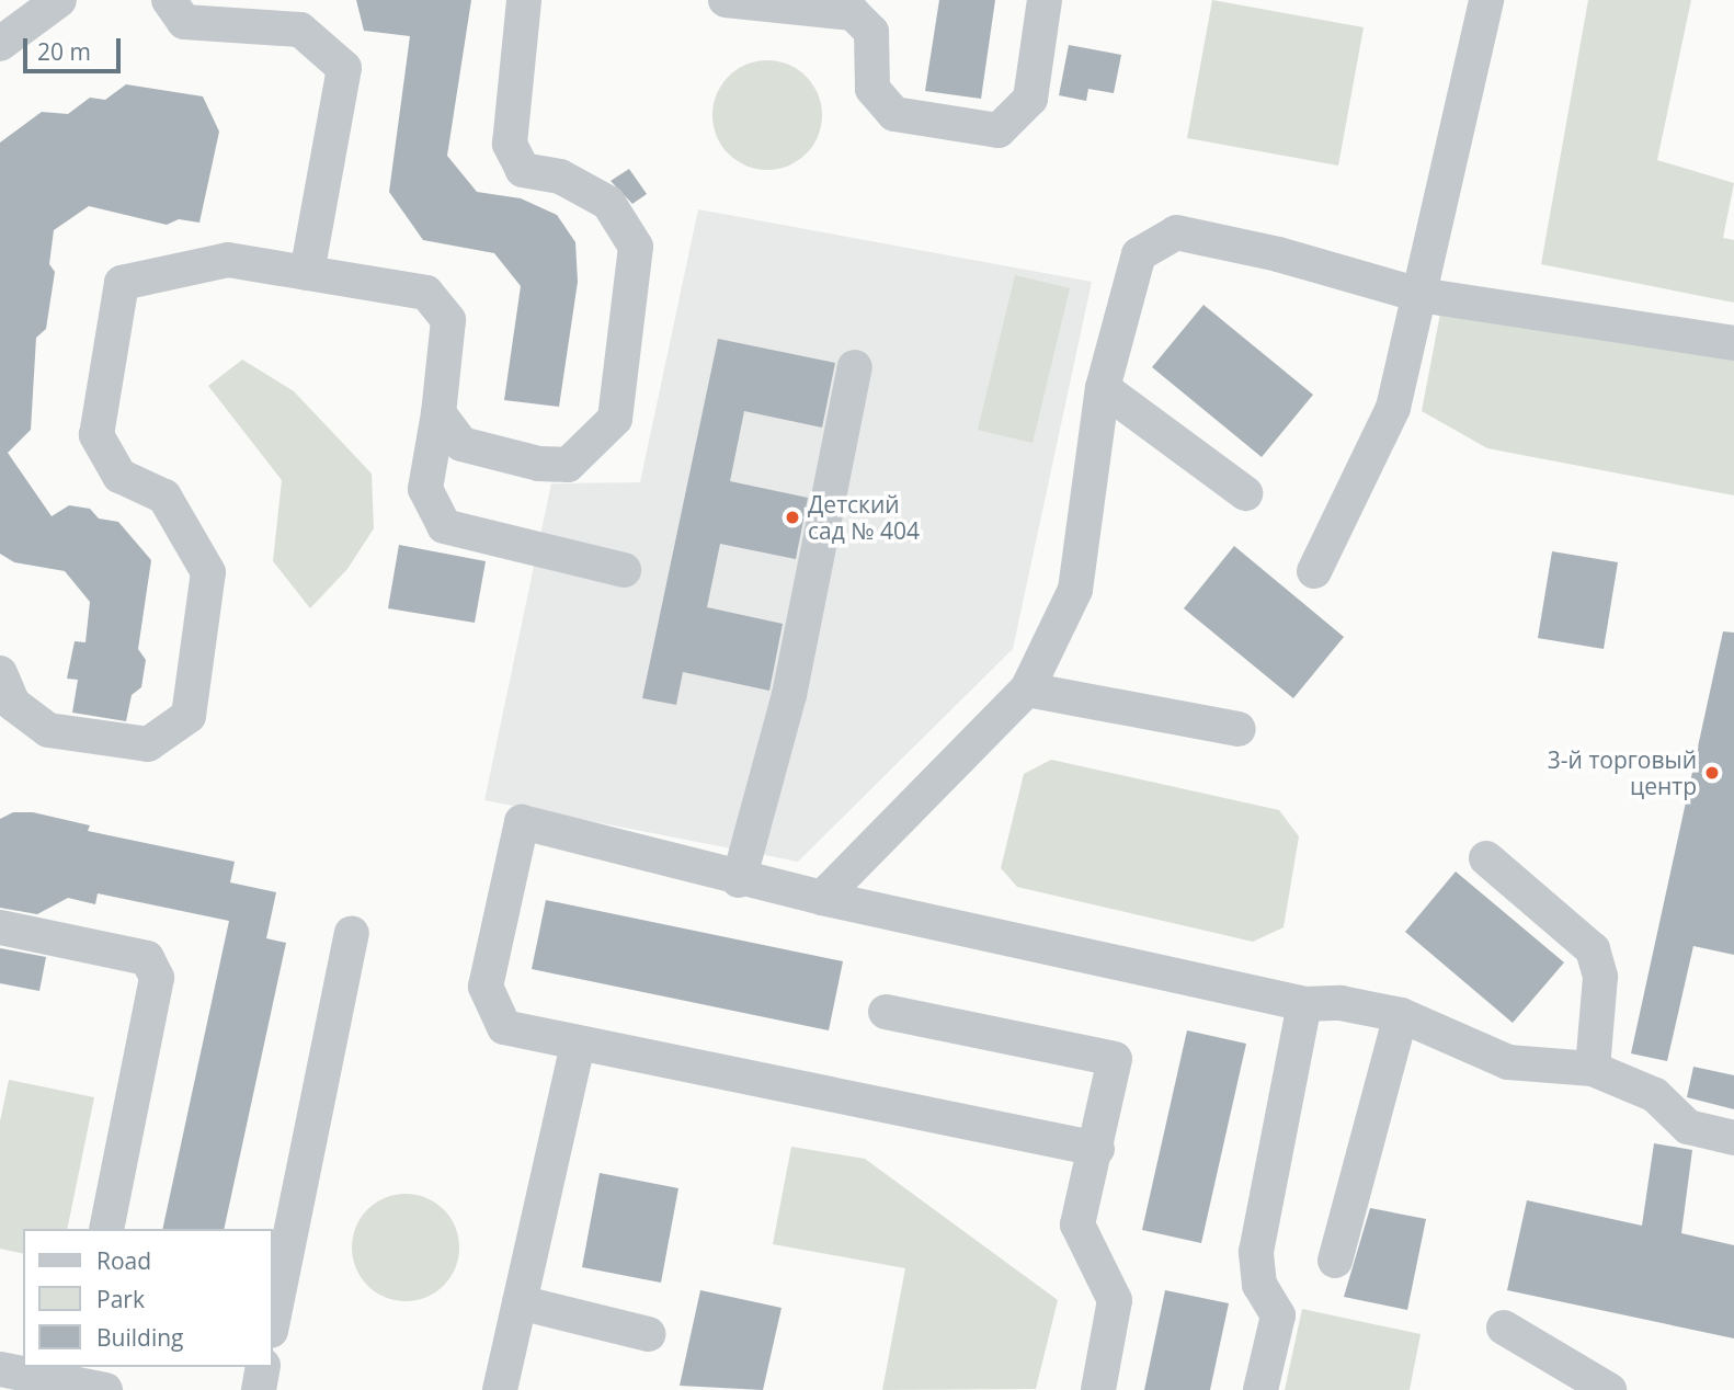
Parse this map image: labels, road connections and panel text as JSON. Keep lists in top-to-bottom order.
{
  "places": ["Детский сад № 404", "3-й торговый центр"],
  "legend": ["Road", "Park", "Building"],
  "scale_bar": "20 m"
}
